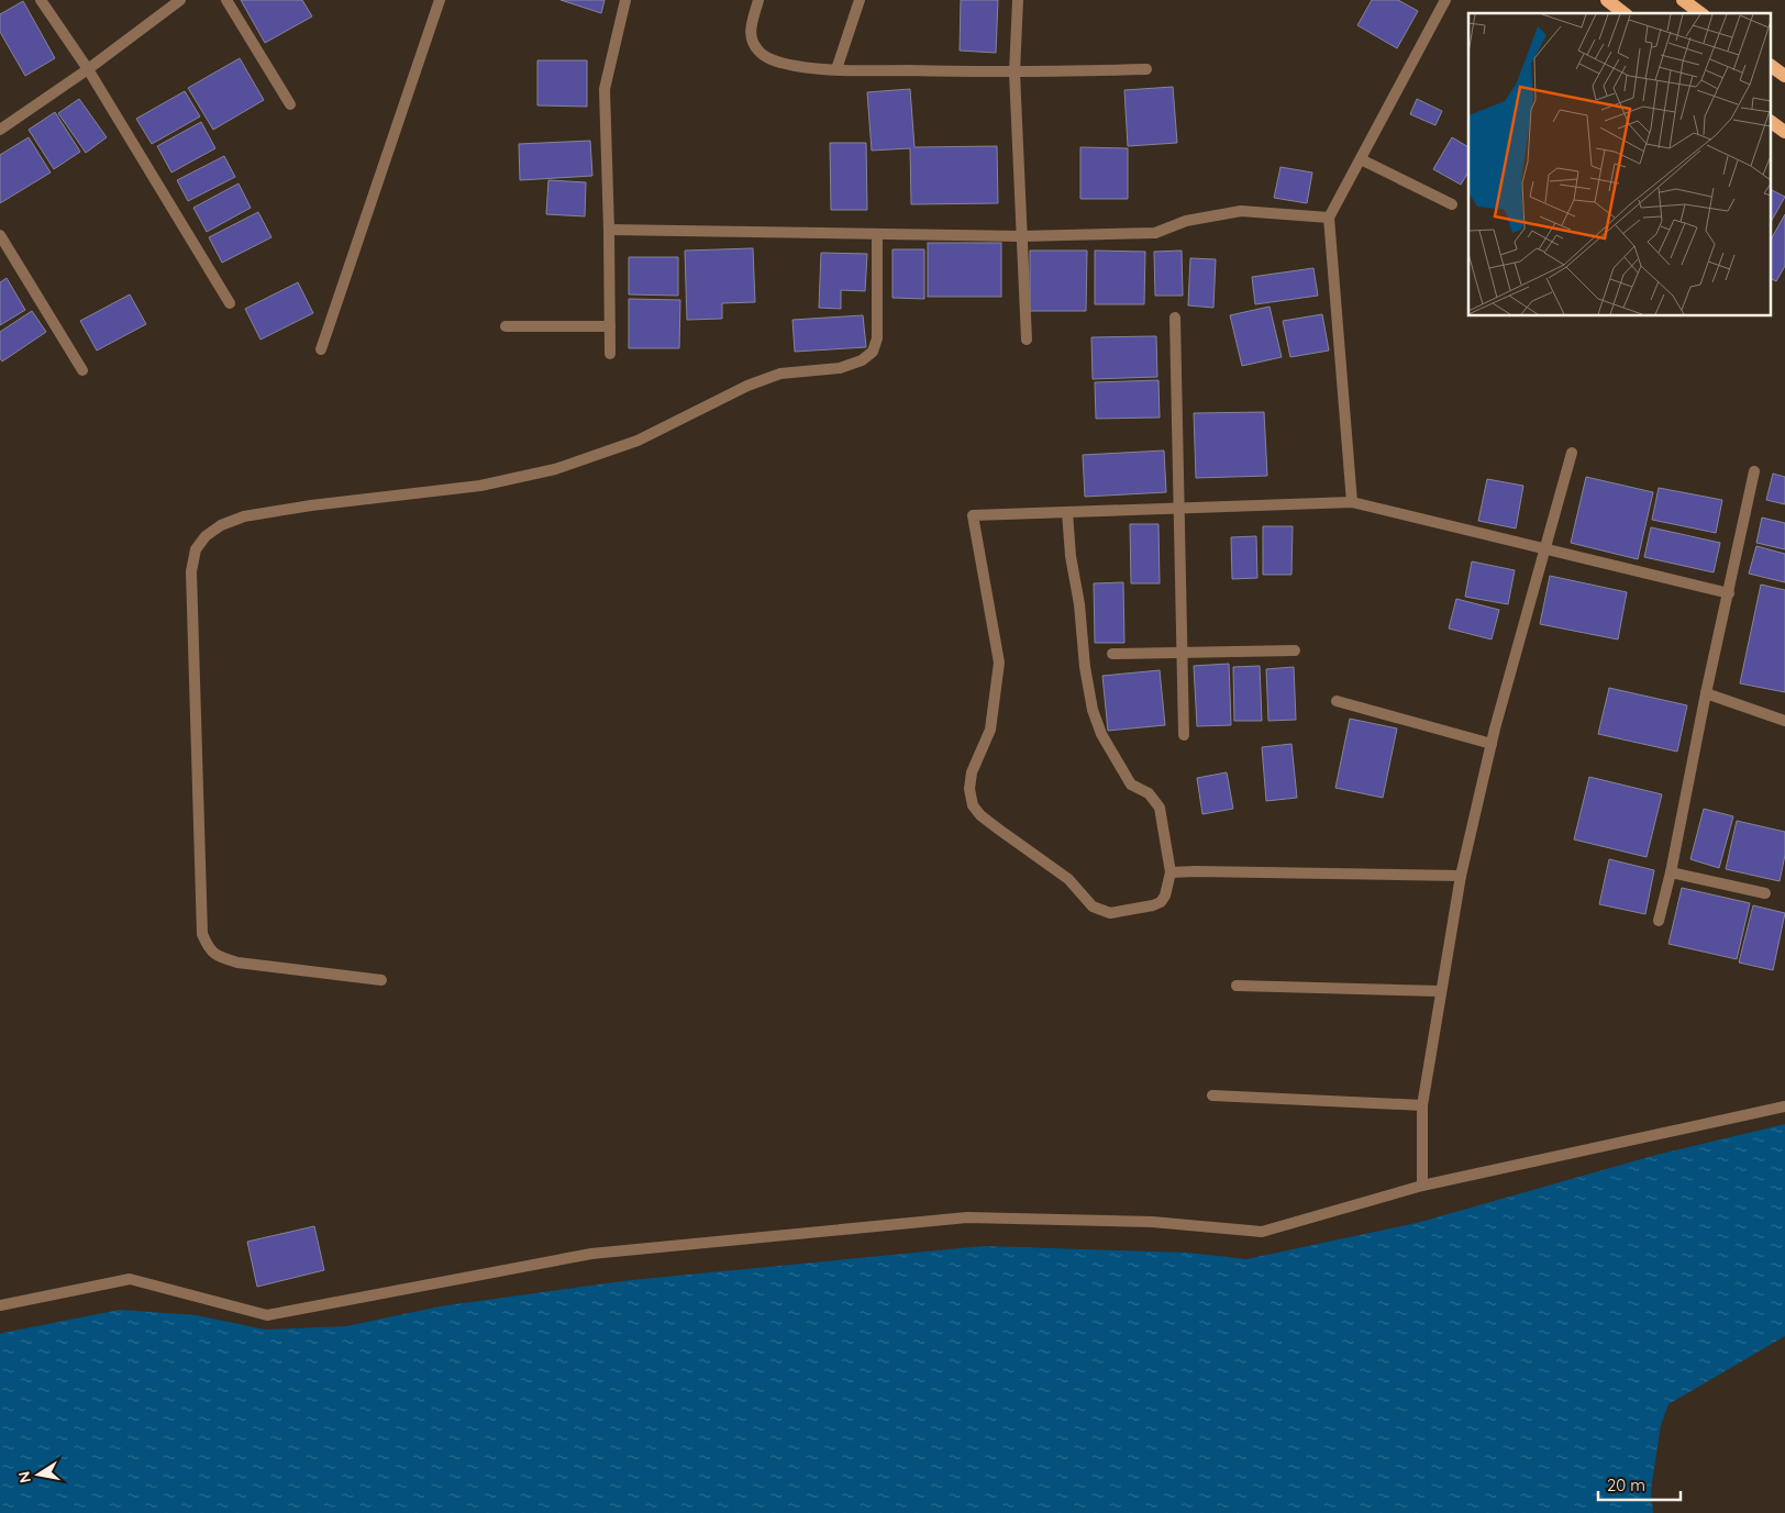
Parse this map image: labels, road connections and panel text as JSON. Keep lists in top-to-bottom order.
{
  "scale_bar": "20 m",
  "north": "left"
}
